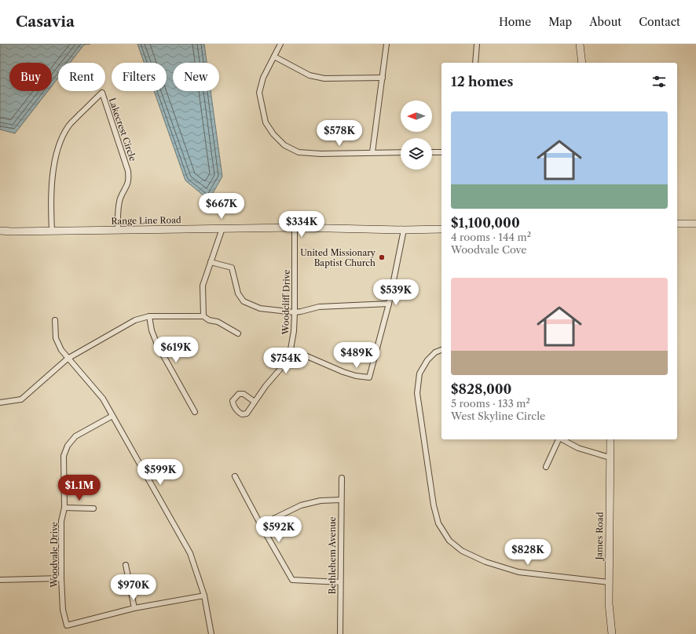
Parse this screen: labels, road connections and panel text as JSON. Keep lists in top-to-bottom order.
{
  "streets": {
    "main road": ["Range Line Road", "James Road"],
    "street": [
      "Lakecrest Circle",
      "Woodcliff Drive",
      "Woodvale Drive",
      "Bethlehem Avenue"
    ]
  },
  "crossings": [
    ["Lakecrest Circle", "Range Line Road"],
    ["Range Line Road", "Woodcliff Drive"]
  ],
  "places": ["United Missionary Baptist Church"],
  "north": "left",
  "page": {
    "header": "Casavia",
    "nav": [
      "Home",
      "Map",
      "About",
      "Contact"
    ],
    "chip": [
      "Buy",
      "Rent",
      "Filters",
      "New"
    ],
    "heading": "12 homes",
    "list": [
      {
        "name": "$1,100,000",
        "note": "4 rooms · 144 m² · Woodvale Cove"
      },
      {
        "name": "$828,000",
        "note": "5 rooms · 133 m² · West Skyline Circle"
      }
    ],
    "price": [
      "$578K",
      "$667K",
      "$334K",
      "$539K",
      "$619K",
      "$489K",
      "$754K",
      "$599K",
      "$1.1M",
      "$592K",
      "$828K",
      "$970K"
    ]
  }
}
